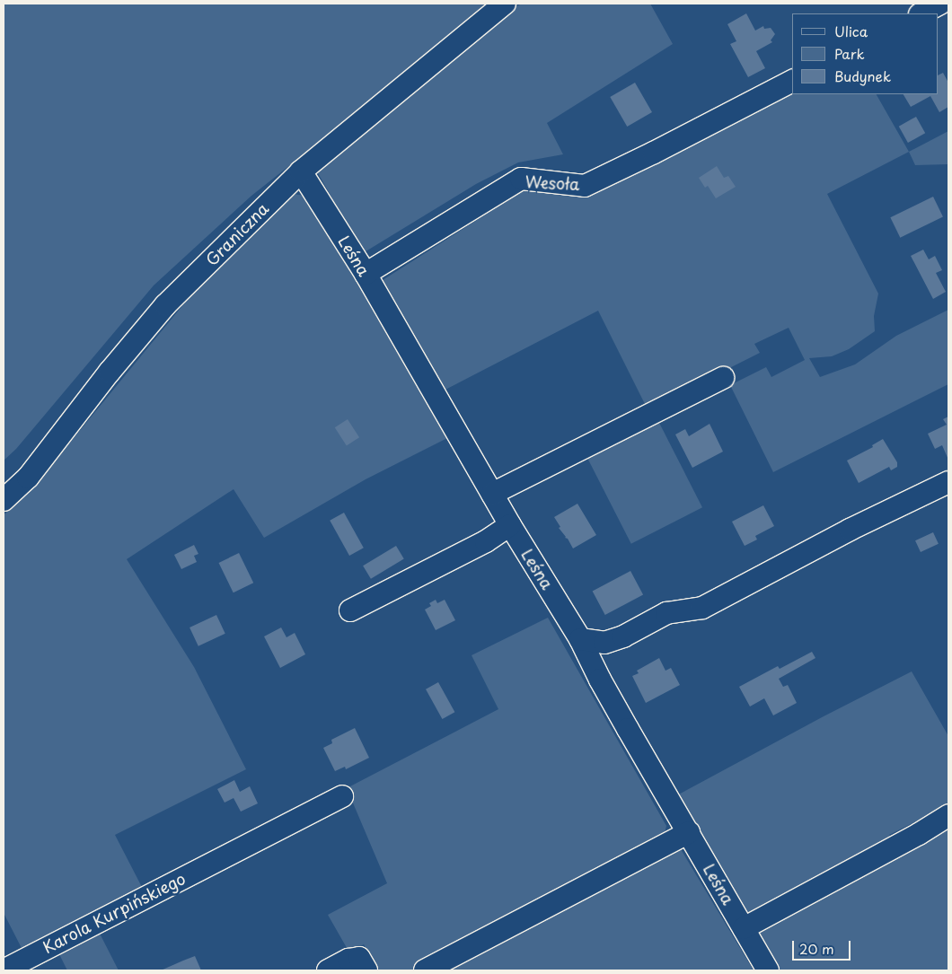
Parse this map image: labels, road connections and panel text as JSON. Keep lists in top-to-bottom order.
{
  "streets": {
    "street": [
      "Wesoła",
      "Graniczna",
      "Leśna",
      "Karola Kurpińskiego"
    ]
  },
  "crossings": [
    ["Wesoła", "Leśna"],
    ["Graniczna", "Leśna"]
  ],
  "legend": ["Ulica", "Park", "Budynek"],
  "scale_bar": "20 m"
}
